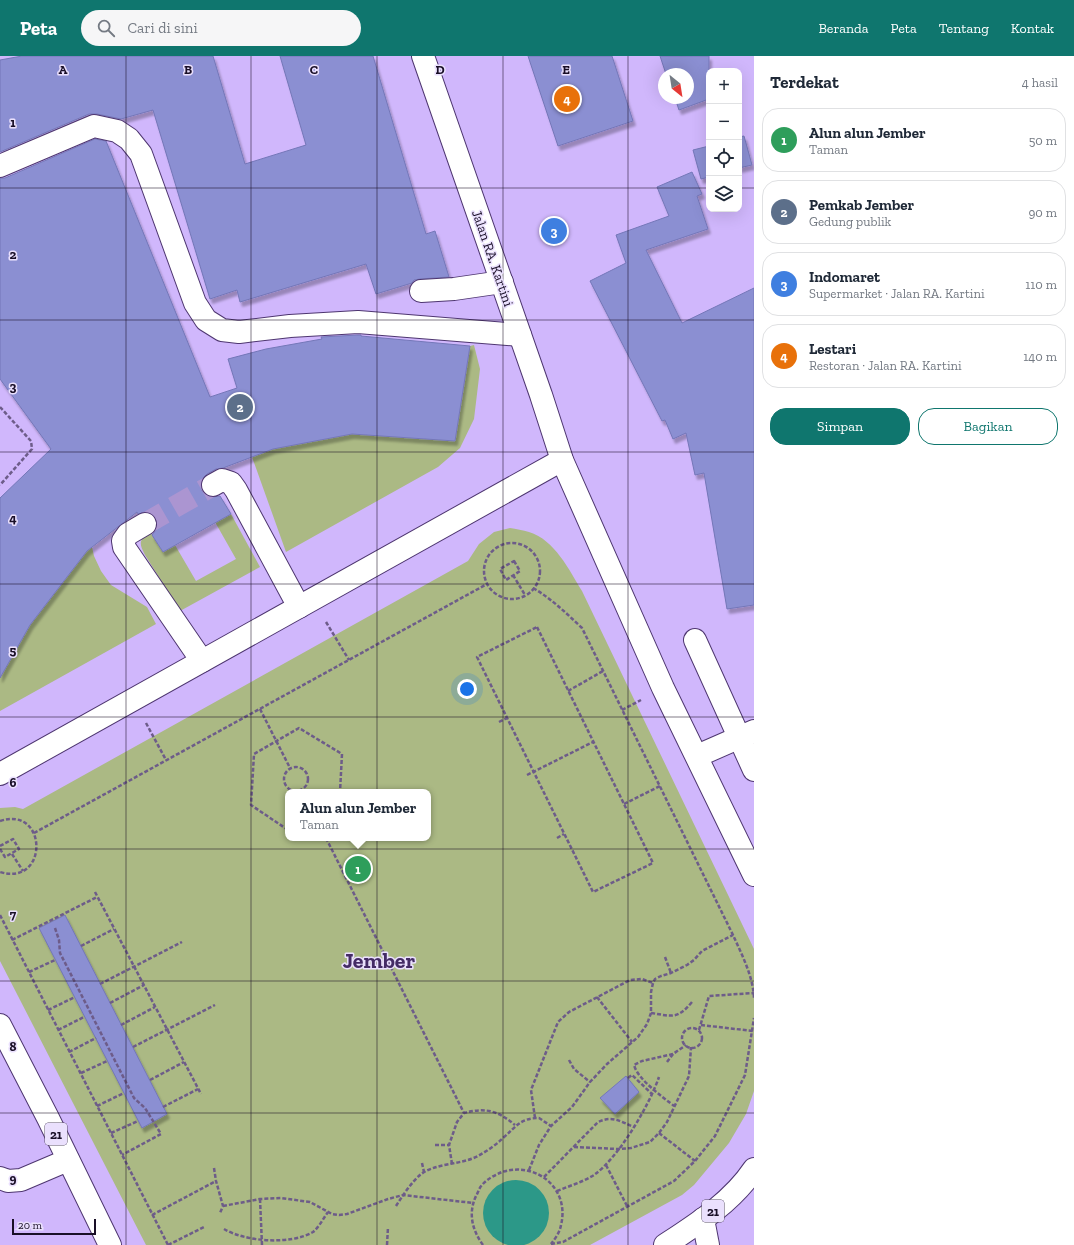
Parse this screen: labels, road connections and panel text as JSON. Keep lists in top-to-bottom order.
{
  "streets": {
    "main road": ["Jalan RA. Kartini", "21"]
  },
  "districts": ["Jember"],
  "scale_bar": "20 m",
  "north": "bottom right",
  "page": {
    "header": "Peta",
    "search": "Cari di sini",
    "nav": [
      "Beranda",
      "Peta",
      "Tentang",
      "Kontak"
    ],
    "heading": ["Terdekat", "4 hasil"],
    "map_buttons": ["+", "−"],
    "pins": [
      "4",
      "3",
      "2",
      "1"
    ],
    "list": [
      {
        "mark": "1",
        "name": "Alun alun Jember",
        "note": "Taman",
        "value": "50 m"
      },
      {
        "mark": "2",
        "name": "Pemkab Jember",
        "note": "Gedung publik",
        "value": "90 m"
      },
      {
        "mark": "3",
        "name": "Indomaret",
        "note": "Supermarket · Jalan RA. Kartini",
        "value": "110 m"
      },
      {
        "mark": "4",
        "name": "Lestari",
        "note": "Restoran · Jalan RA. Kartini",
        "value": "140 m"
      }
    ],
    "buttons": ["Simpan", "Bagikan"],
    "popup": ["Alun alun Jember", "Taman"],
    "scale": "20 m"
  },
  "grid": {
    "columns": [
      "A",
      "B",
      "C",
      "D",
      "E"
    ],
    "rows": [
      "1",
      "2",
      "3",
      "4",
      "5",
      "6",
      "7",
      "8",
      "9"
    ]
  }
}
